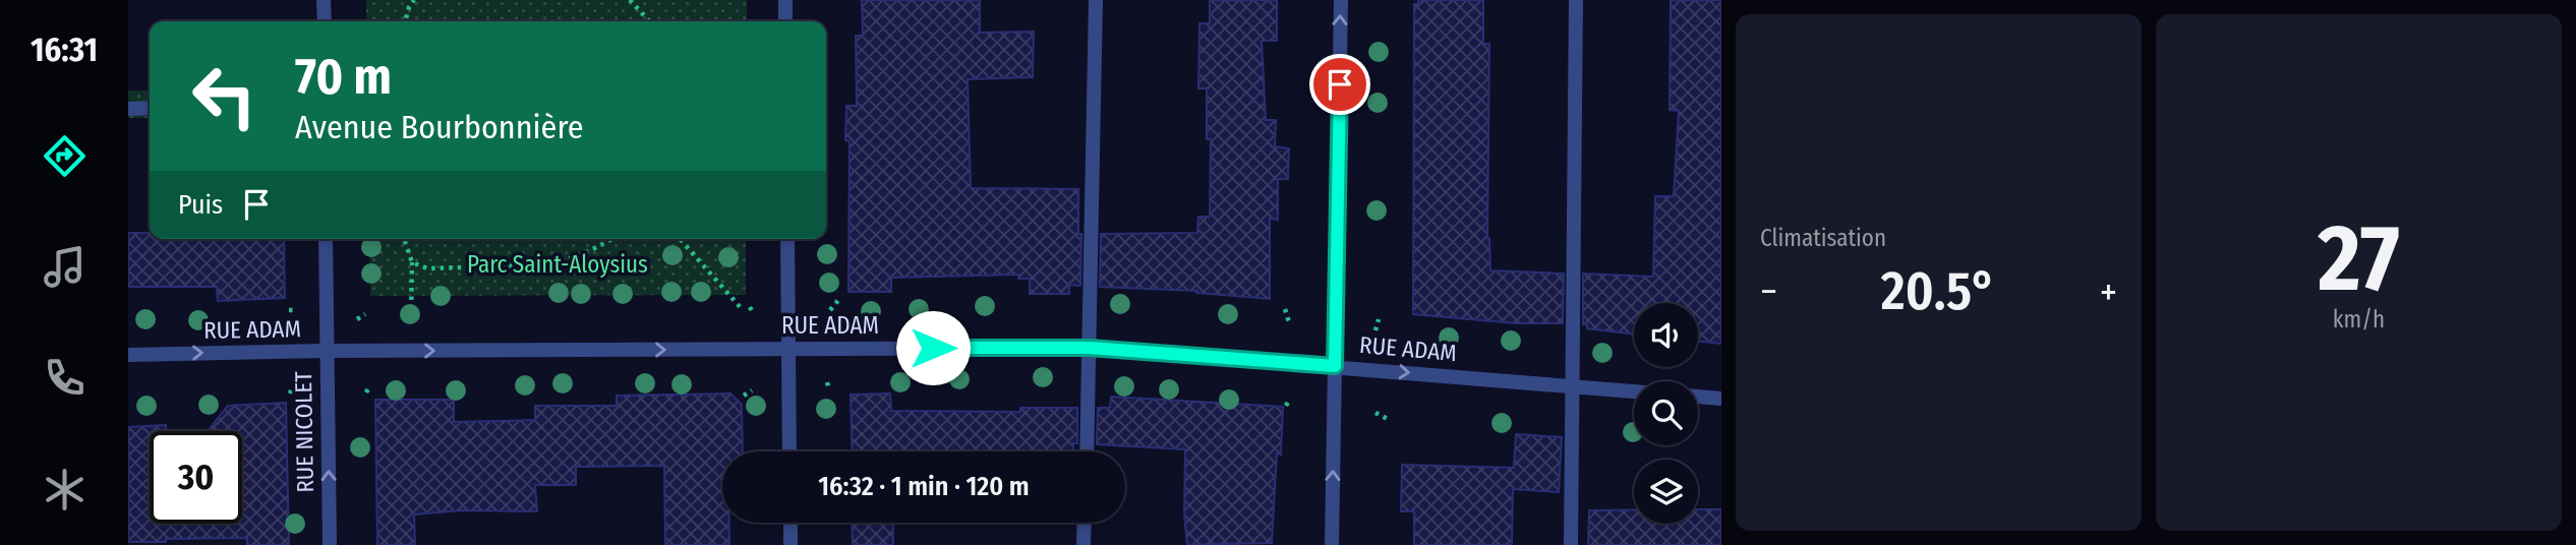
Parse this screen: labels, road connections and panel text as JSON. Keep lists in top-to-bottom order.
{
  "streets": {
    "street": ["RUE ADAM", "RUE NICOLET"]
  },
  "crossings": [
    ["RUE ADAM", "RUE NICOLET"]
  ],
  "one_way": ["RUE ADAM", "RUE NICOLET"],
  "parks": ["Parc Saint-Aloysius"],
  "page": {
    "tabs": "16:31",
    "tile": [
      "Climatisation",
      ["27", "km/h"]
    ],
    "turn": ["70 m", "Avenue Bourbonnière"],
    "then": "Puis",
    "heat": ["−", "20.5°", "+"],
    "limit": "30",
    "trip": "16:32 · 1 min · 120 m"
  }
}
